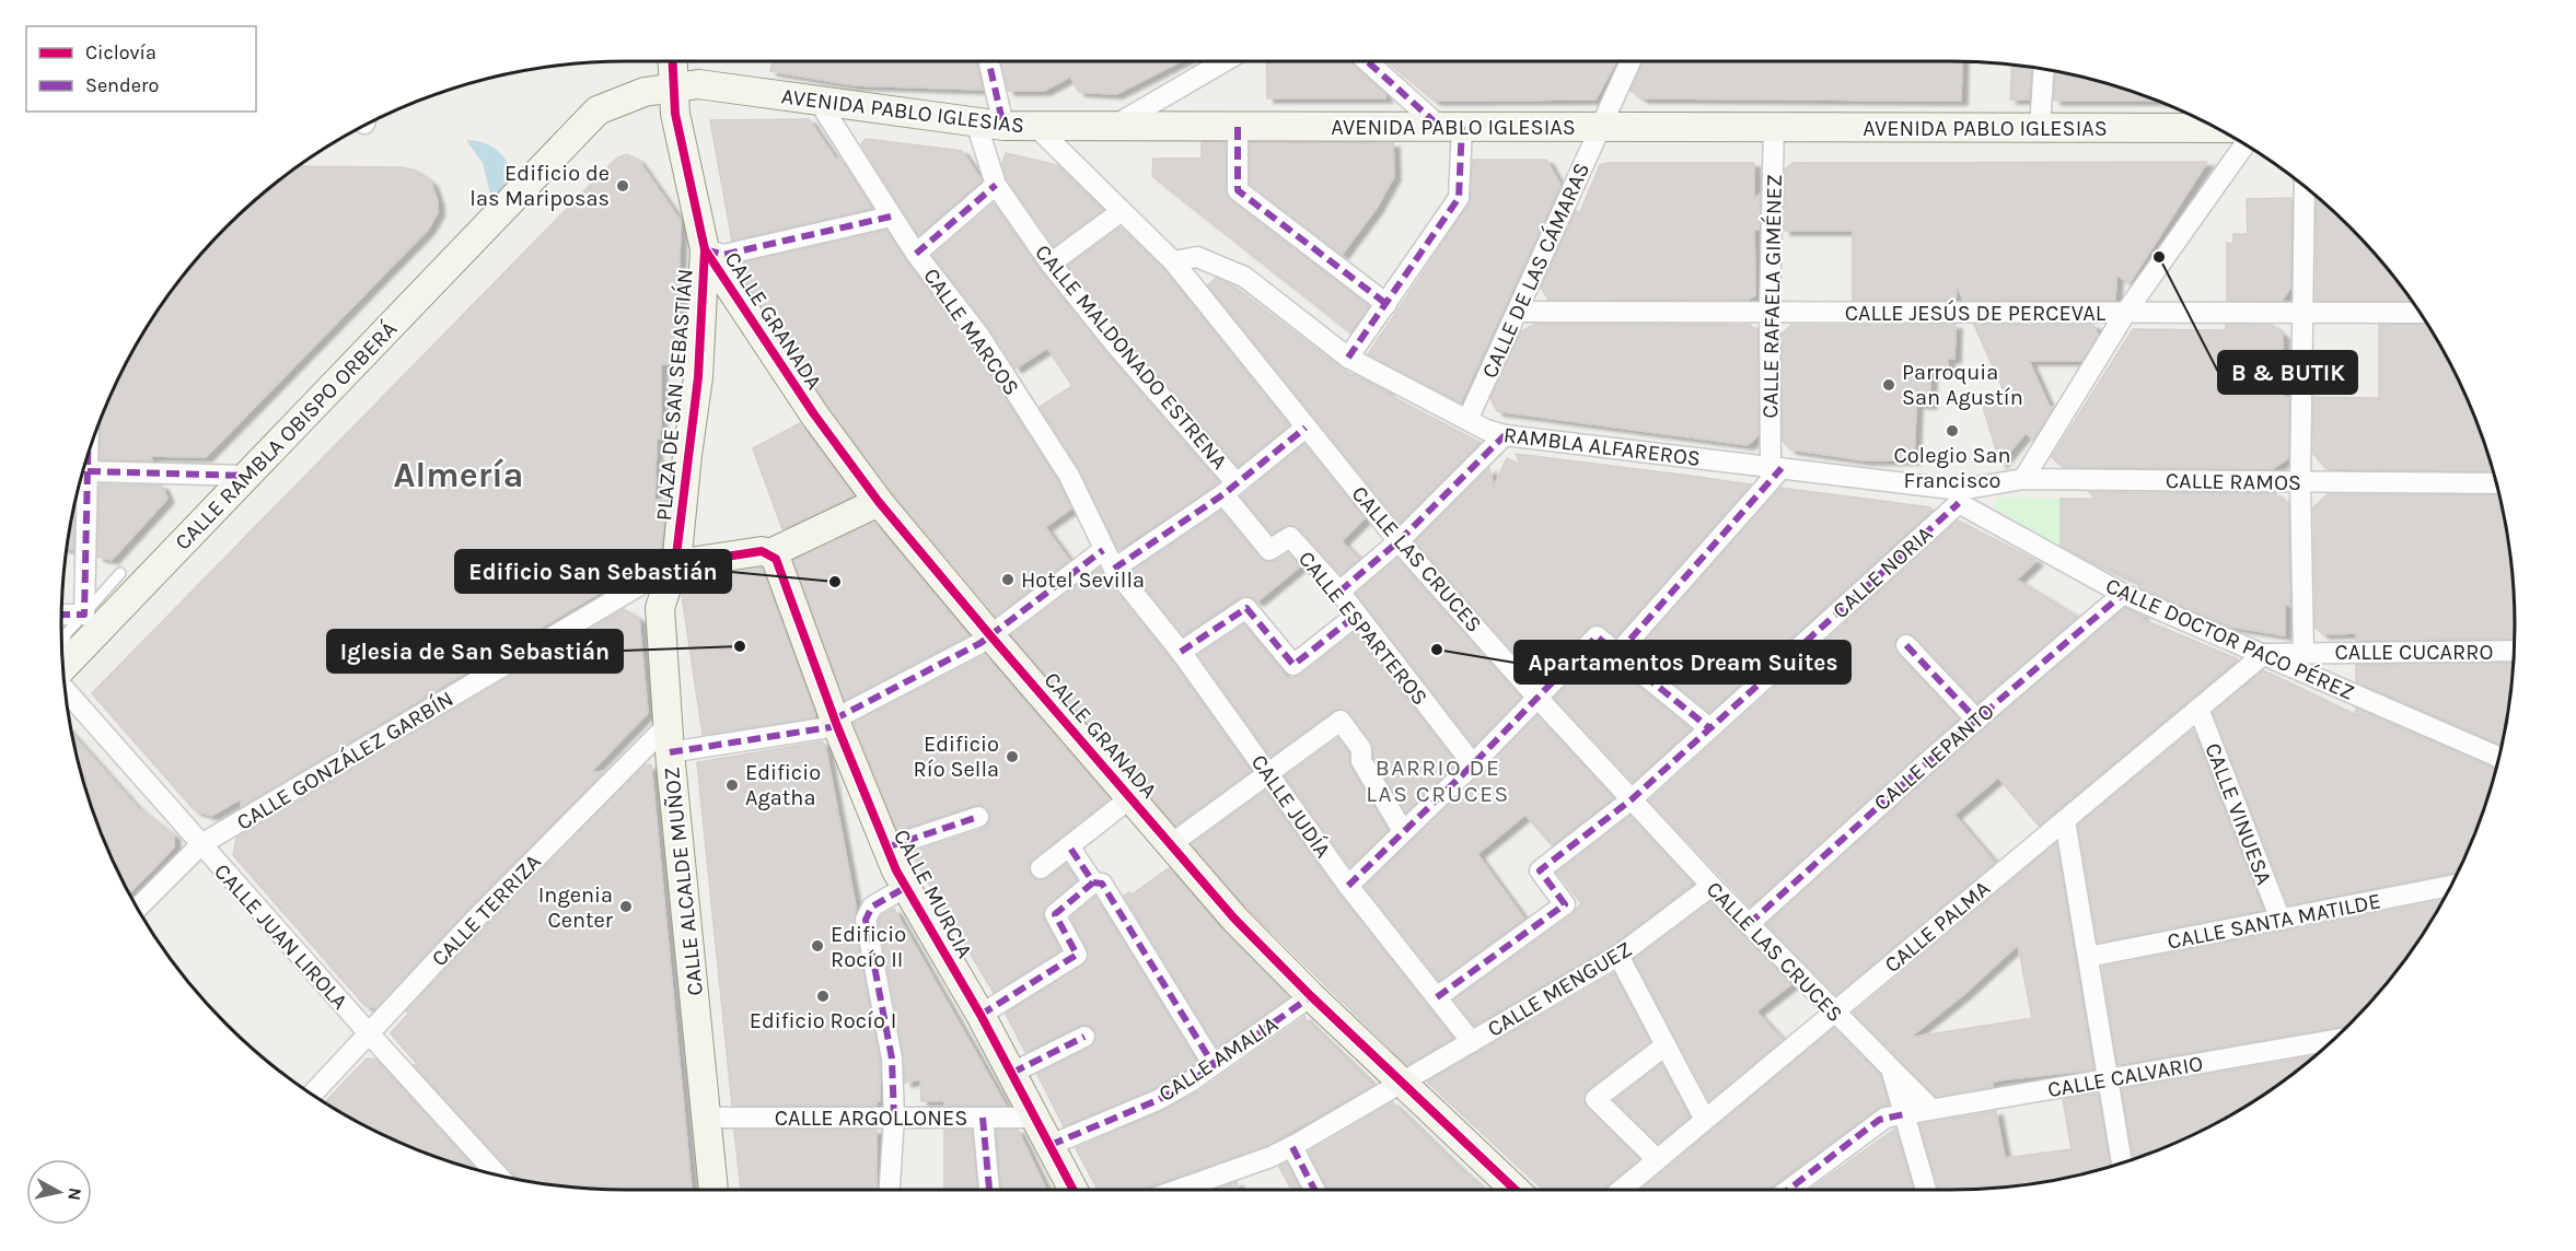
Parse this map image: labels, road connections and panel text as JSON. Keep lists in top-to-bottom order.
{
  "streets": {
    "main road": [
      "AVENIDA PABLO IGLESIAS",
      "CALLE GRANADA",
      "PLAZA DE SAN SEBASTIÁN",
      "CALLE RAMBLA OBISPO ORBERÁ",
      "CALLE ALCALDE MUÑOZ",
      "CALLE MURCIA"
    ],
    "street": [
      "CALLE DE LAS CÁMARAS",
      "CALLE RAFAELA GIMÉNEZ",
      "CALLE JESÚS DE PERCEVAL",
      "CALLE MARCOS",
      "CALLE MALDONADO ESTRENA",
      "RAMBLA ALFAREROS",
      "CALLE RAMOS",
      "CALLE LAS CRUCES",
      "CALLE NORIA",
      "CALLE ESPARTEROS",
      "CALLE DOCTOR PACO PÉREZ",
      "CALLE CUCARRO",
      "CALLE LEPANTO",
      "CALLE GONZÁLEZ GARBÍN",
      "CALLE JUDÍA",
      "CALLE VINUESA",
      "CALLE TERRIZA",
      "CALLE SANTA MATILDE",
      "CALLE PALMA",
      "CALLE JUAN LIROLA",
      "CALLE MENGUEZ",
      "CALLE AMALIA",
      "CALLE CALVARIO",
      "CALLE ARGOLLONES"
    ]
  },
  "crossings": [
    ["AVENIDA PABLO IGLESIAS", "CALLE DE LAS CÁMARAS"],
    ["AVENIDA PABLO IGLESIAS", "CALLE RAFAELA GIMÉNEZ"],
    ["AVENIDA PABLO IGLESIAS", "CALLE MARCOS"],
    ["AVENIDA PABLO IGLESIAS", "CALLE MALDONADO ESTRENA"],
    ["AVENIDA PABLO IGLESIAS", "CALLE RAMBLA OBISPO ORBERÁ"],
    ["AVENIDA PABLO IGLESIAS", "CALLE LAS CRUCES"],
    ["CALLE DE LAS CÁMARAS", "CALLE JESÚS DE PERCEVAL"],
    ["CALLE DE LAS CÁMARAS", "RAMBLA ALFAREROS"],
    ["CALLE RAFAELA GIMÉNEZ", "CALLE JESÚS DE PERCEVAL"],
    ["CALLE RAFAELA GIMÉNEZ", "RAMBLA ALFAREROS"],
    ["CALLE GRANADA", "PLAZA DE SAN SEBASTIÁN"],
    ["CALLE GRANADA", "CALLE MENGUEZ"],
    ["CALLE GRANADA", "CALLE AMALIA"],
    ["CALLE MARCOS", "CALLE JUDÍA"],
    ["CALLE MALDONADO ESTRENA", "CALLE ESPARTEROS"],
    ["PLAZA DE SAN SEBASTIÁN", "CALLE GONZÁLEZ GARBÍN"],
    ["PLAZA DE SAN SEBASTIÁN", "CALLE ALCALDE MUÑOZ"],
    ["RAMBLA ALFAREROS", "CALLE RAMOS"],
    ["RAMBLA ALFAREROS", "CALLE LAS CRUCES"],
    ["RAMBLA ALFAREROS", "CALLE NORIA"],
    ["RAMBLA ALFAREROS", "CALLE DOCTOR PACO PÉREZ"],
    ["CALLE RAMOS", "CALLE NORIA"],
    ["CALLE RAMOS", "CALLE DOCTOR PACO PÉREZ"],
    ["CALLE LAS CRUCES", "CALLE NORIA"],
    ["CALLE LAS CRUCES", "CALLE LEPANTO"],
    ["CALLE LAS CRUCES", "CALLE PALMA"],
    ["CALLE LAS CRUCES", "CALLE MENGUEZ"],
    ["CALLE LAS CRUCES", "CALLE CALVARIO"],
    ["CALLE NORIA", "CALLE DOCTOR PACO PÉREZ"],
    ["CALLE NORIA", "CALLE JUDÍA"],
    ["CALLE DOCTOR PACO PÉREZ", "CALLE CUCARRO"],
    ["CALLE DOCTOR PACO PÉREZ", "CALLE LEPANTO"],
    ["CALLE DOCTOR PACO PÉREZ", "CALLE PALMA"],
    ["CALLE CUCARRO", "CALLE PALMA"],
    ["CALLE GONZÁLEZ GARBÍN", "CALLE ALCALDE MUÑOZ"],
    ["CALLE GONZÁLEZ GARBÍN", "CALLE JUAN LIROLA"],
    ["CALLE JUDÍA", "CALLE MENGUEZ"],
    ["CALLE VINUESA", "CALLE SANTA MATILDE"],
    ["CALLE VINUESA", "CALLE PALMA"],
    ["CALLE ALCALDE MUÑOZ", "CALLE TERRIZA"],
    ["CALLE ALCALDE MUÑOZ", "CALLE ARGOLLONES"],
    ["CALLE MURCIA", "CALLE AMALIA"],
    ["CALLE MURCIA", "CALLE ARGOLLONES"],
    ["CALLE TERRIZA", "CALLE JUAN LIROLA"]
  ],
  "districts": ["Almería", "BARRIO DE LAS CRUCES"],
  "places": [
    "Edificio de las Mariposas",
    "B & BUTIK",
    "Parroquia San Agustín",
    "Colegio San Francisco",
    "Hotel Sevilla",
    "Edificio San Sebastián",
    "Iglesia de San Sebastián",
    "Apartamentos Dream Suites",
    "Edificio Río Sella",
    "Edificio Agatha",
    "Ingenia Center",
    "Edificio Rocío II",
    "Edificio Rocío I"
  ],
  "legend": ["Ciclovía", "Sendero"],
  "north": "right"
}
